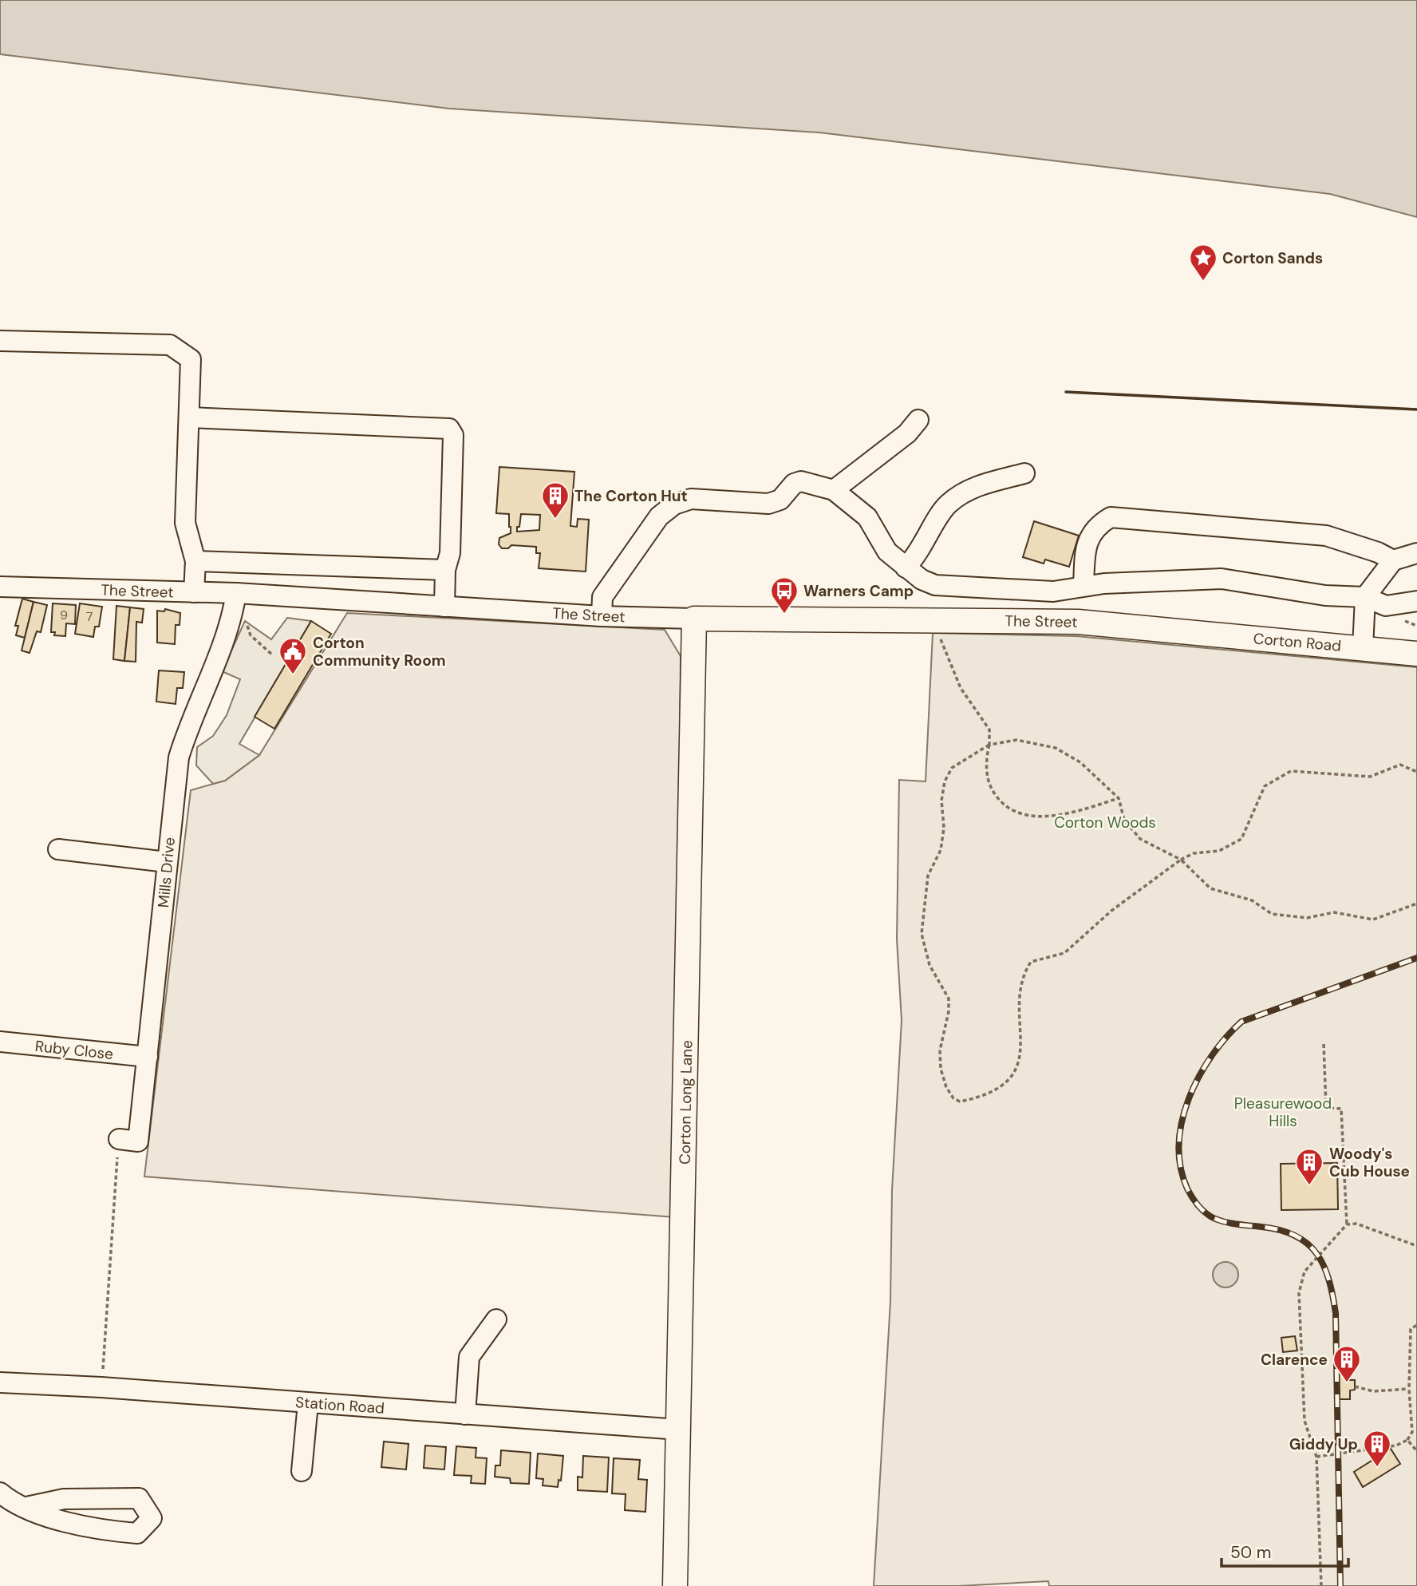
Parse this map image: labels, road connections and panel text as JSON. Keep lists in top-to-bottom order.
{
  "streets": {
    "main road": ["The Street", "Corton Road", "Corton Long Lane"],
    "street": ["Mills Drive", "Ruby Close", "Station Road"]
  },
  "crossings": [
    ["The Street", "Corton Road"],
    ["The Street", "Mills Drive"],
    ["The Street", "Corton Long Lane"],
    ["Mills Drive", "Ruby Close"],
    ["Corton Long Lane", "Station Road"]
  ],
  "parks": ["Corton Woods", "Pleasurewood Hills"],
  "places": {
    "place": ["Corton Sands"],
    "building": [
      "The Corton Hut",
      "Woody's Cub House",
      "Clarence",
      "Giddy Up"
    ],
    "bus stop": ["Warners Camp"],
    "public building": ["Corton Community Room"]
  },
  "house_numbers": ["9", "7"],
  "scale_bar": "50 m"
}
